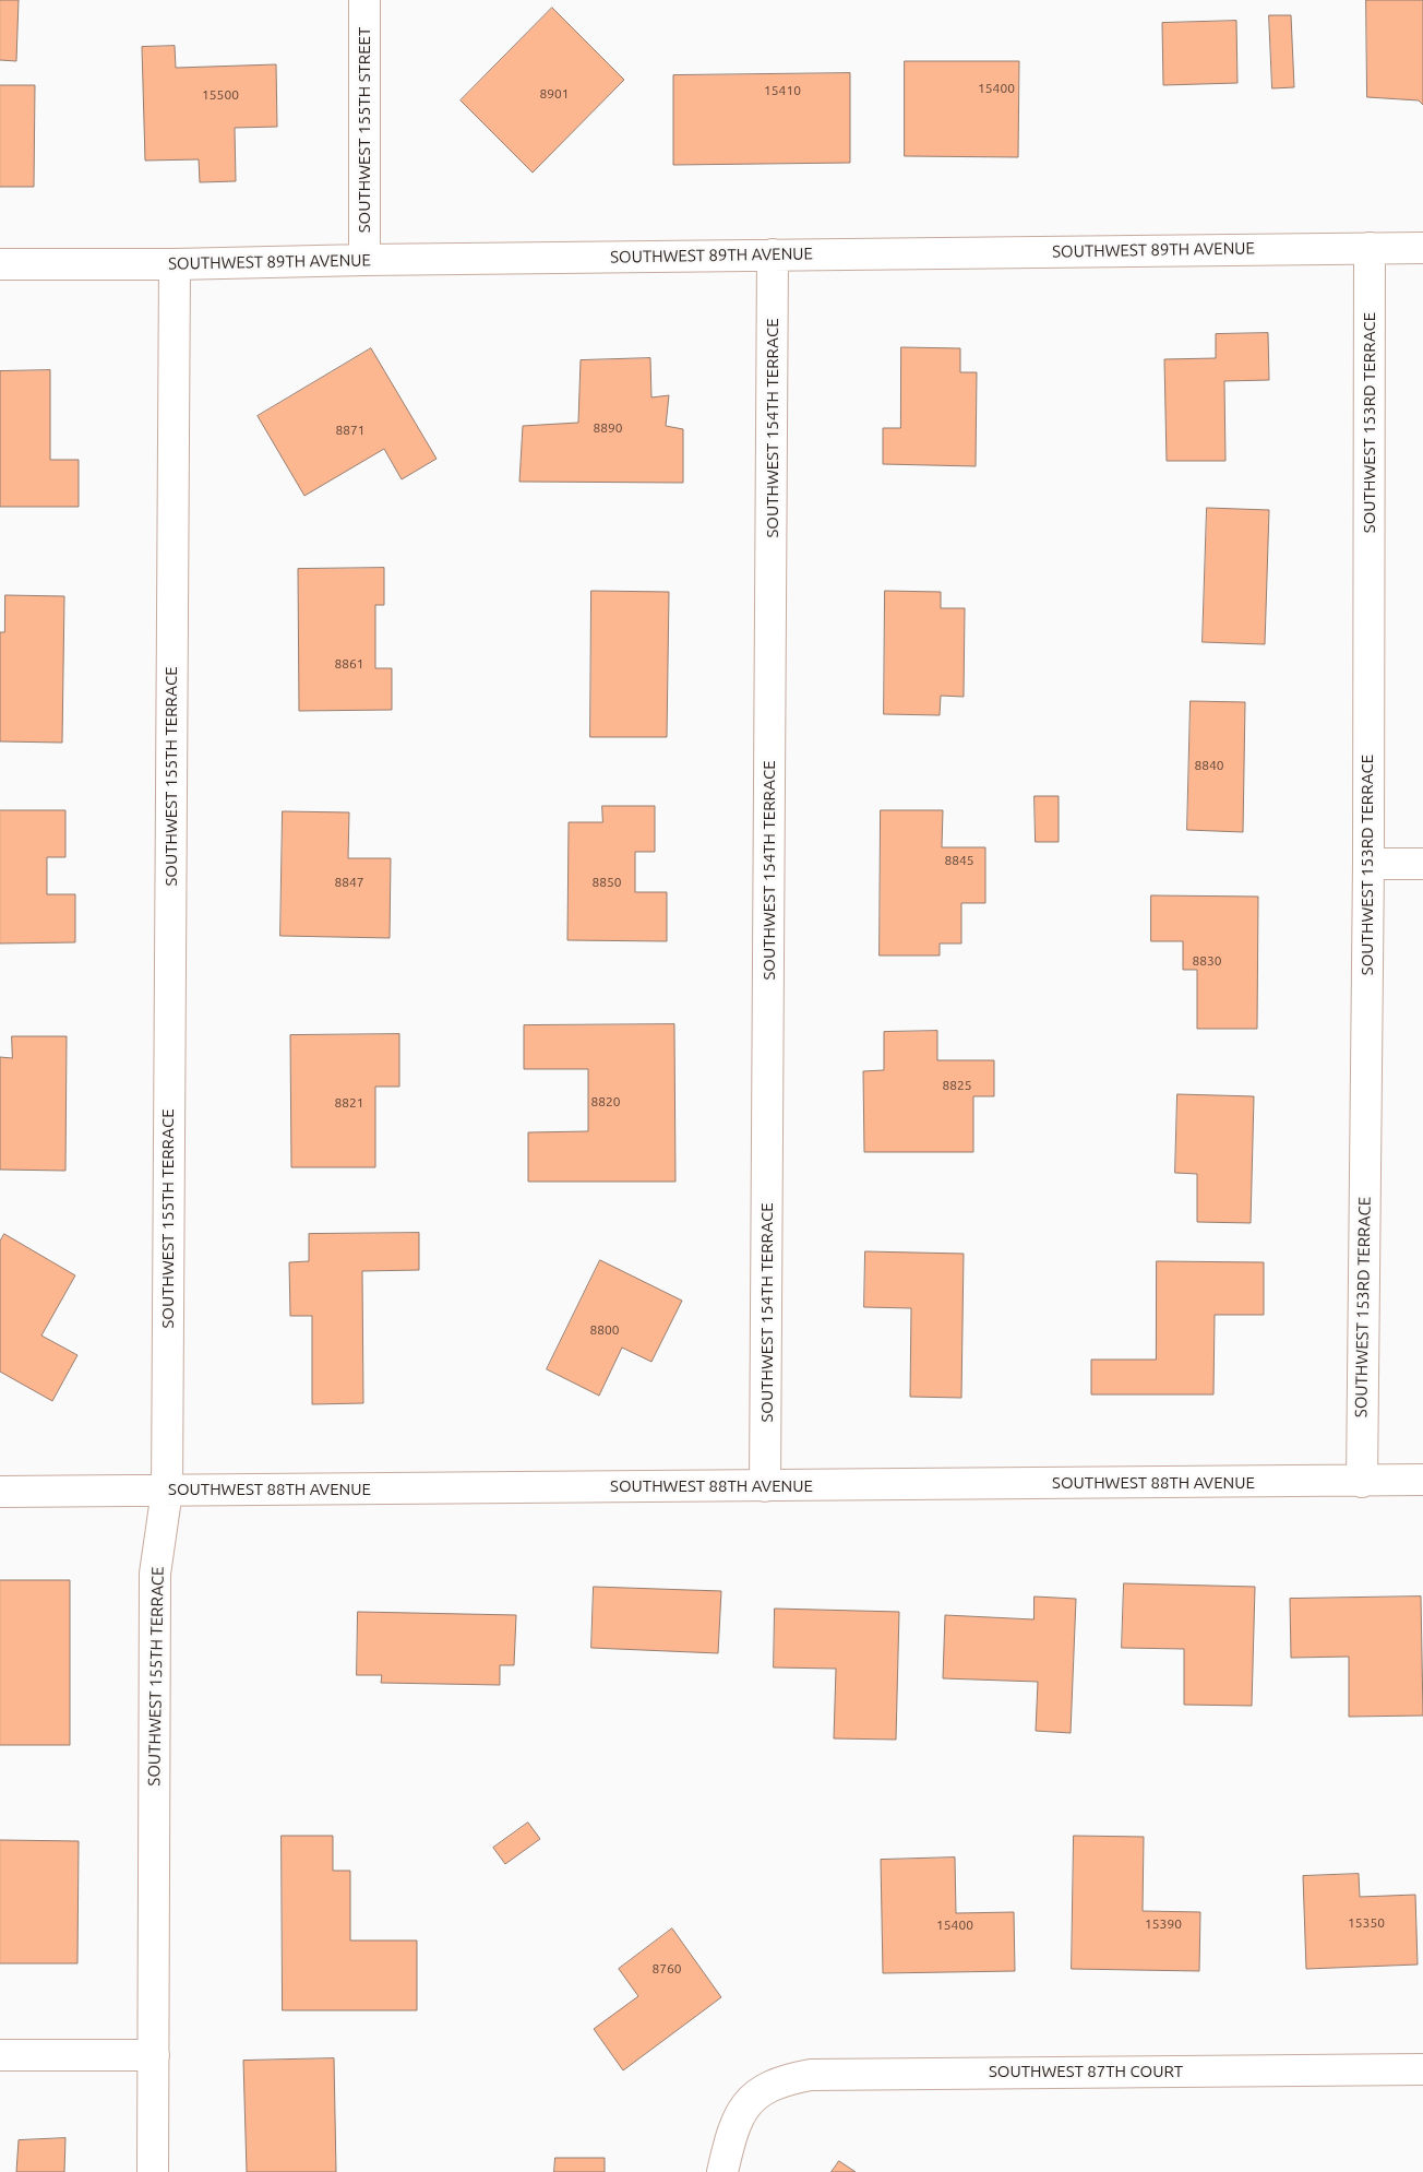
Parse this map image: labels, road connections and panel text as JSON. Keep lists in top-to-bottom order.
{
  "streets": {
    "street": [
      "SOUTHWEST 155TH STREET",
      "SOUTHWEST 89TH AVENUE",
      "SOUTHWEST 153RD TERRACE",
      "SOUTHWEST 154TH TERRACE",
      "SOUTHWEST 155TH TERRACE",
      "SOUTHWEST 88TH AVENUE",
      "SOUTHWEST 87TH COURT"
    ]
  },
  "crossings": [
    ["SOUTHWEST 155TH STREET", "SOUTHWEST 89TH AVENUE"],
    ["SOUTHWEST 89TH AVENUE", "SOUTHWEST 153RD TERRACE"],
    ["SOUTHWEST 89TH AVENUE", "SOUTHWEST 154TH TERRACE"],
    ["SOUTHWEST 89TH AVENUE", "SOUTHWEST 155TH TERRACE"],
    ["SOUTHWEST 153RD TERRACE", "SOUTHWEST 88TH AVENUE"],
    ["SOUTHWEST 154TH TERRACE", "SOUTHWEST 88TH AVENUE"],
    ["SOUTHWEST 155TH TERRACE", "SOUTHWEST 88TH AVENUE"]
  ],
  "house_numbers": [
    "15400",
    "15410",
    "8901",
    "15500",
    "8890",
    "8871",
    "8861",
    "8840",
    "8845",
    "8847",
    "8850",
    "8830",
    "8825",
    "8820",
    "8821",
    "8800",
    "15350",
    "15390",
    "15400",
    "8760"
  ]
}
